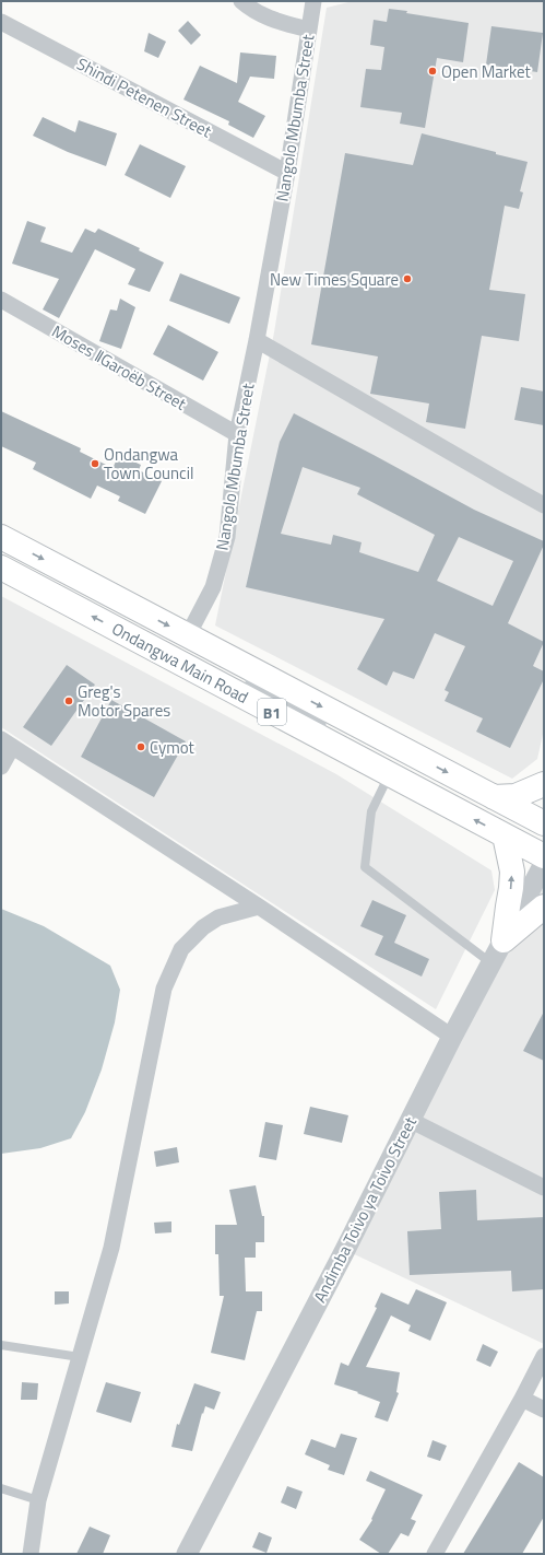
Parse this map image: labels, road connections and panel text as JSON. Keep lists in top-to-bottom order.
{
  "streets": {
    "main road": ["Ondangwa Main Road", "B1"],
    "street": [
      "Shindi Petenen Street",
      "Nangolo Mbumba Street",
      "Moses ǁGaroëb Street",
      "Andimba Toivo ya Toivo Street"
    ]
  },
  "crossings": [
    ["Shindi Petenen Street", "Nangolo Mbumba Street"],
    ["Nangolo Mbumba Street", "Moses ǁGaroëb Street"],
    ["Nangolo Mbumba Street", "Ondangwa Main Road"]
  ],
  "places": [
    "Open Market",
    "New Times Square",
    "Ondangwa Town Council",
    "Greg's Motor Spares",
    "Cymot"
  ]
}
